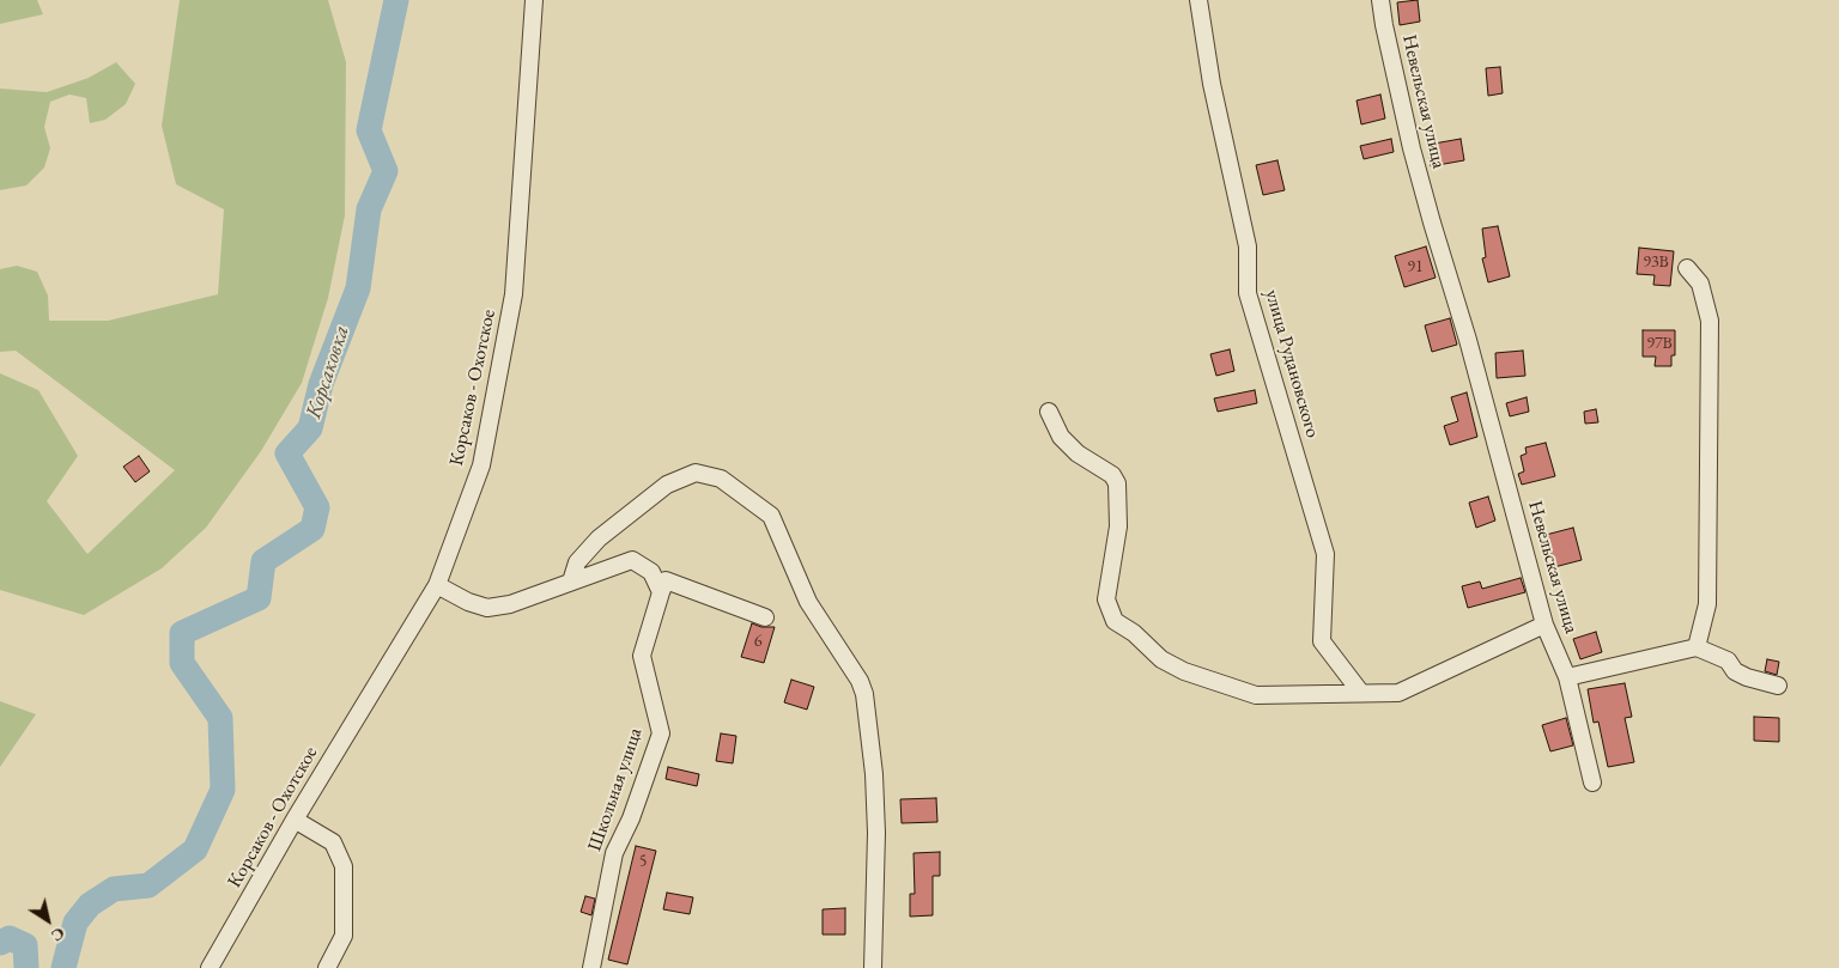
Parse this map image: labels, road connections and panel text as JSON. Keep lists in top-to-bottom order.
{
  "streets": {
    "street": [
      "Невельская улица",
      "улица Рудановского",
      "Корсаков - Охотское",
      "Школьная улица"
    ]
  },
  "water": ["Корсаковка"],
  "house_numbers": [
    "93В",
    "91",
    "97В",
    "6",
    "5"
  ],
  "north": "bottom right"
}
